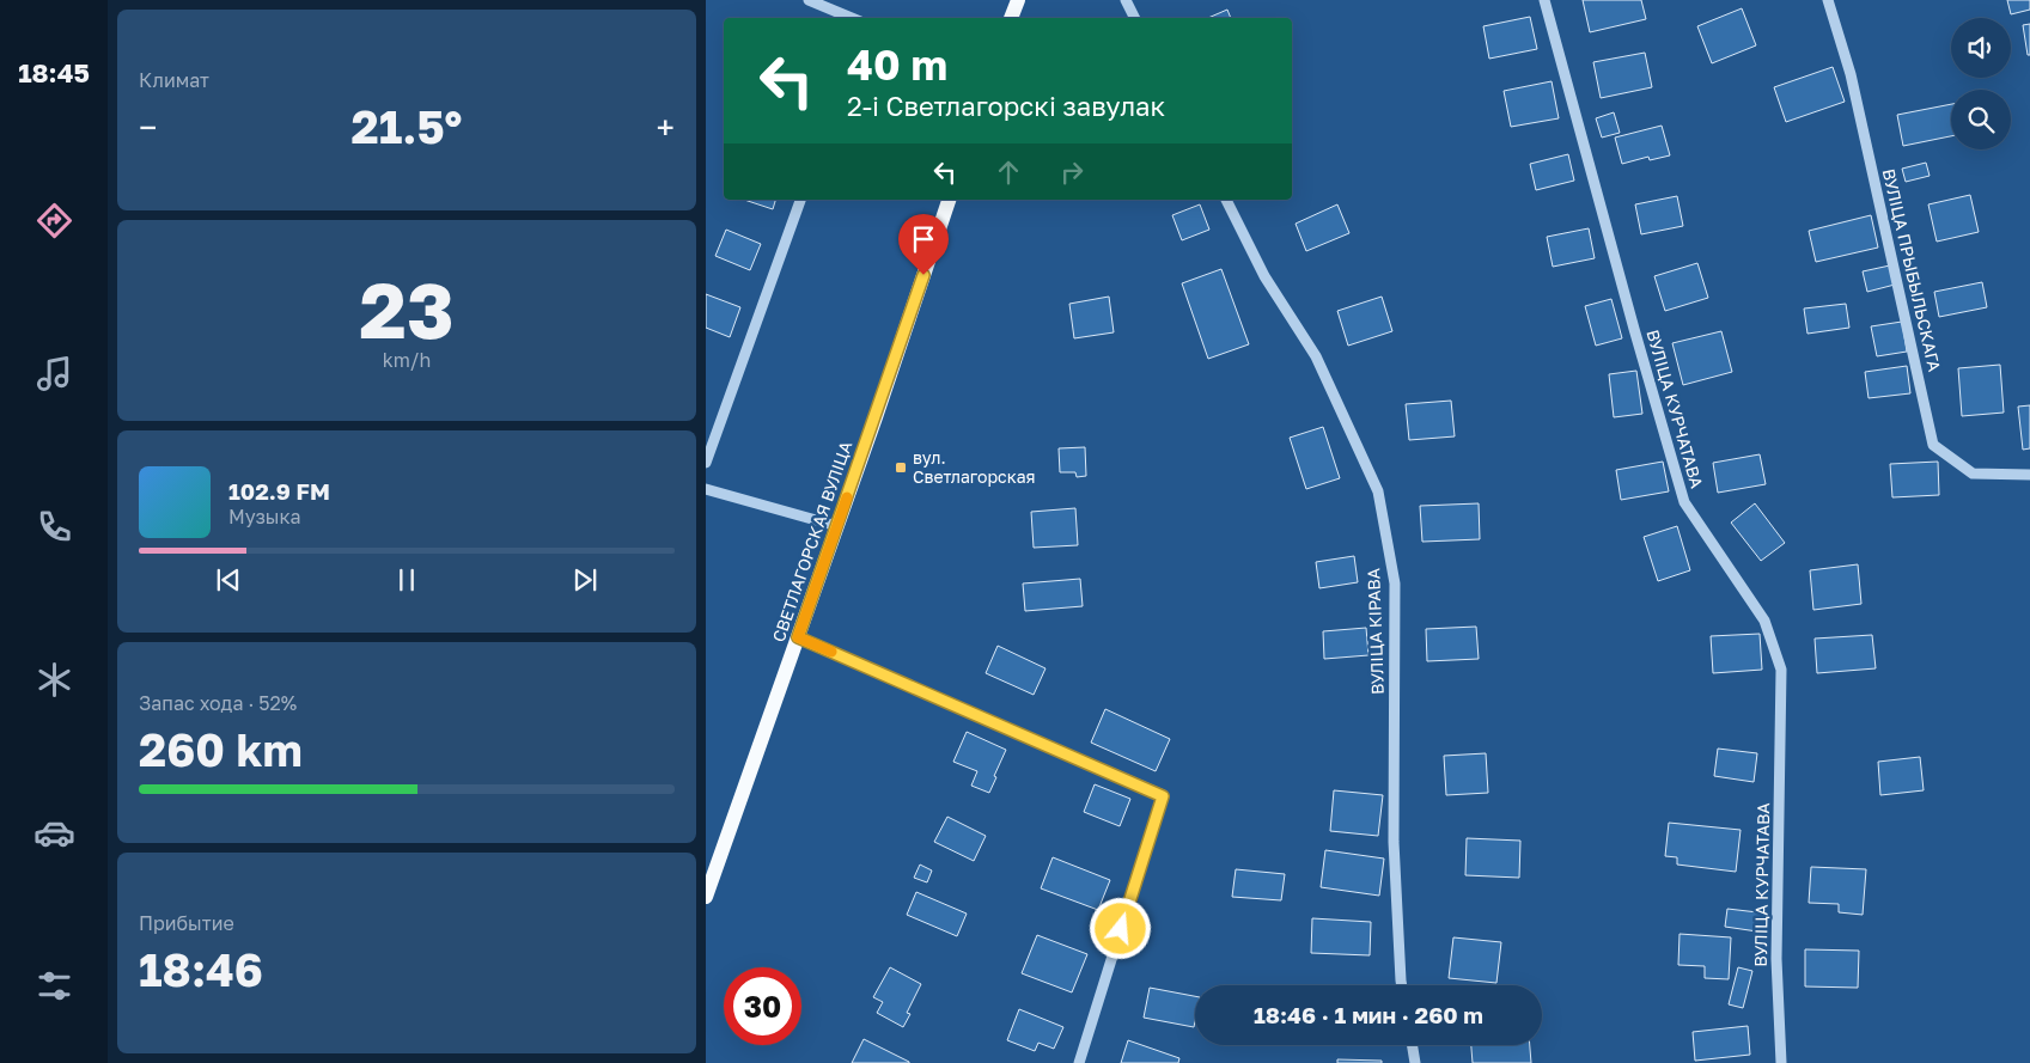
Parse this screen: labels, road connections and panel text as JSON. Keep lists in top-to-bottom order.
{
  "streets": {
    "main road": ["СВЕТЛАГОРСКАЯ ВУЛІЦА"],
    "street": ["ВУЛІЦА ПРЫБЫЛЬСКАГА", "ВУЛІЦА КУРЧАТАВА", "ВУЛІЦА КІРАВА"]
  },
  "places": {
    "transit": ["вул. Светлагорская"]
  },
  "page": {
    "tabs": "18:45",
    "tile": [
      "Климат",
      ["23", "km/h"],
      ["Запас хода · 52%", "260 km"],
      ["Прибытие", "18:46"]
    ],
    "turn": ["40 m", "2-і Светлагорскі завулак"],
    "heat": ["−", "21.5°", "+"],
    "song": ["102.9 FM", "Музыка"],
    "limit": "30",
    "trip": "18:46 · 1 мин · 260 m"
  }
}
